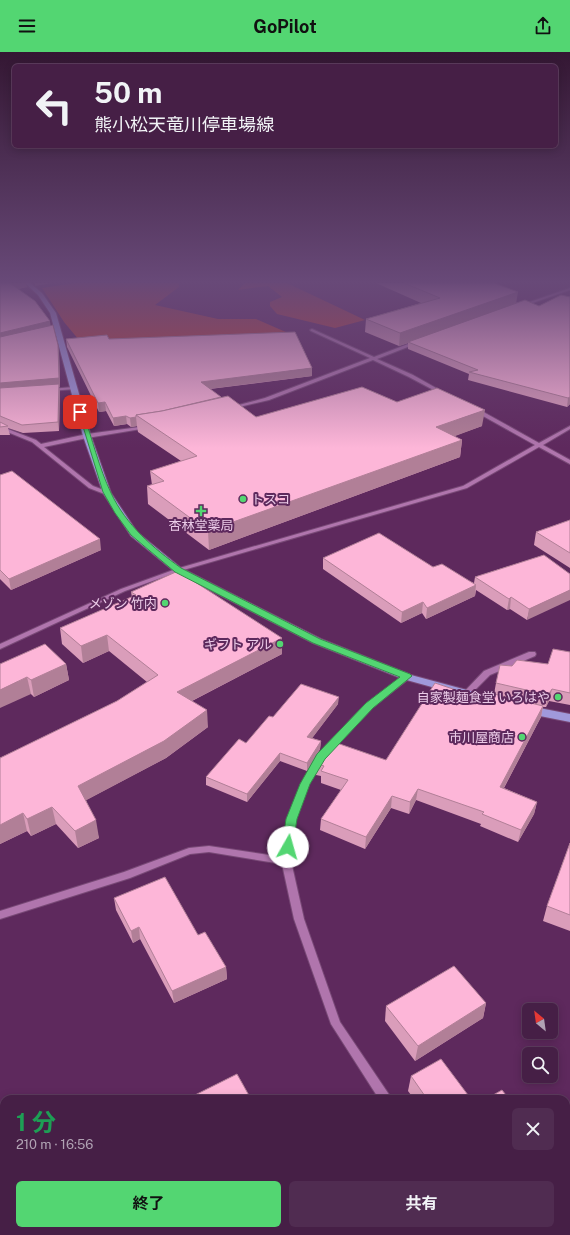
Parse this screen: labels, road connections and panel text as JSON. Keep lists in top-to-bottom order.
{
  "places": {
    "other": [
      "トスコ",
      "メゾン 竹内",
      "ギフト アル",
      "自家製麺食堂 いろはや",
      "市川屋商店"
    ],
    "health": ["杏林堂薬局"]
  },
  "north": "top left",
  "page": {
    "header": "GoPilot",
    "turn": ["50 m", "熊小松天竜川停車場線"],
    "heading": ["1 分", "210 m · 16:56"],
    "buttons": ["終了", "共有"]
  }
}
